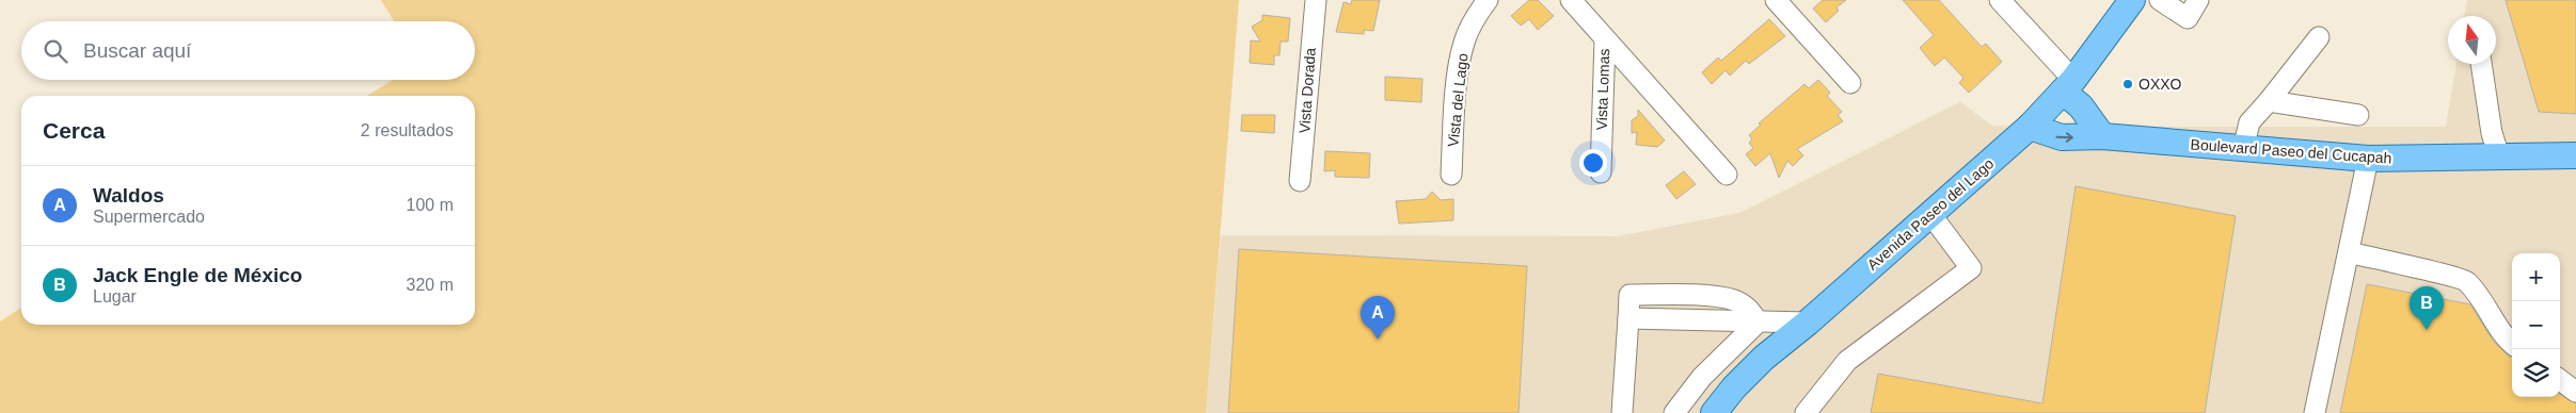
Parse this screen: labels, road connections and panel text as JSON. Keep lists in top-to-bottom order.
{
  "streets": {
    "main road": ["Boulevard Paseo del Cucapah", "Avenida Paseo del Lago"],
    "street": ["Vista Lomas", "Vista Dorada", "Vista del Lago"]
  },
  "crossings": [
    ["Boulevard Paseo del Cucapah", "Avenida Paseo del Lago"]
  ],
  "places": ["OXXO"],
  "north": "top",
  "page": {
    "search": "Buscar aquí",
    "heading": ["Cerca", "2 resultados"],
    "list": [
      {
        "mark": "A",
        "name": "Waldos",
        "note": "Supermercado",
        "value": "100 m"
      },
      {
        "mark": "B",
        "name": "Jack Engle de México",
        "note": "Lugar",
        "value": "320 m"
      }
    ],
    "map_buttons": ["+", "−"],
    "pins": ["B", "A"]
  }
}
